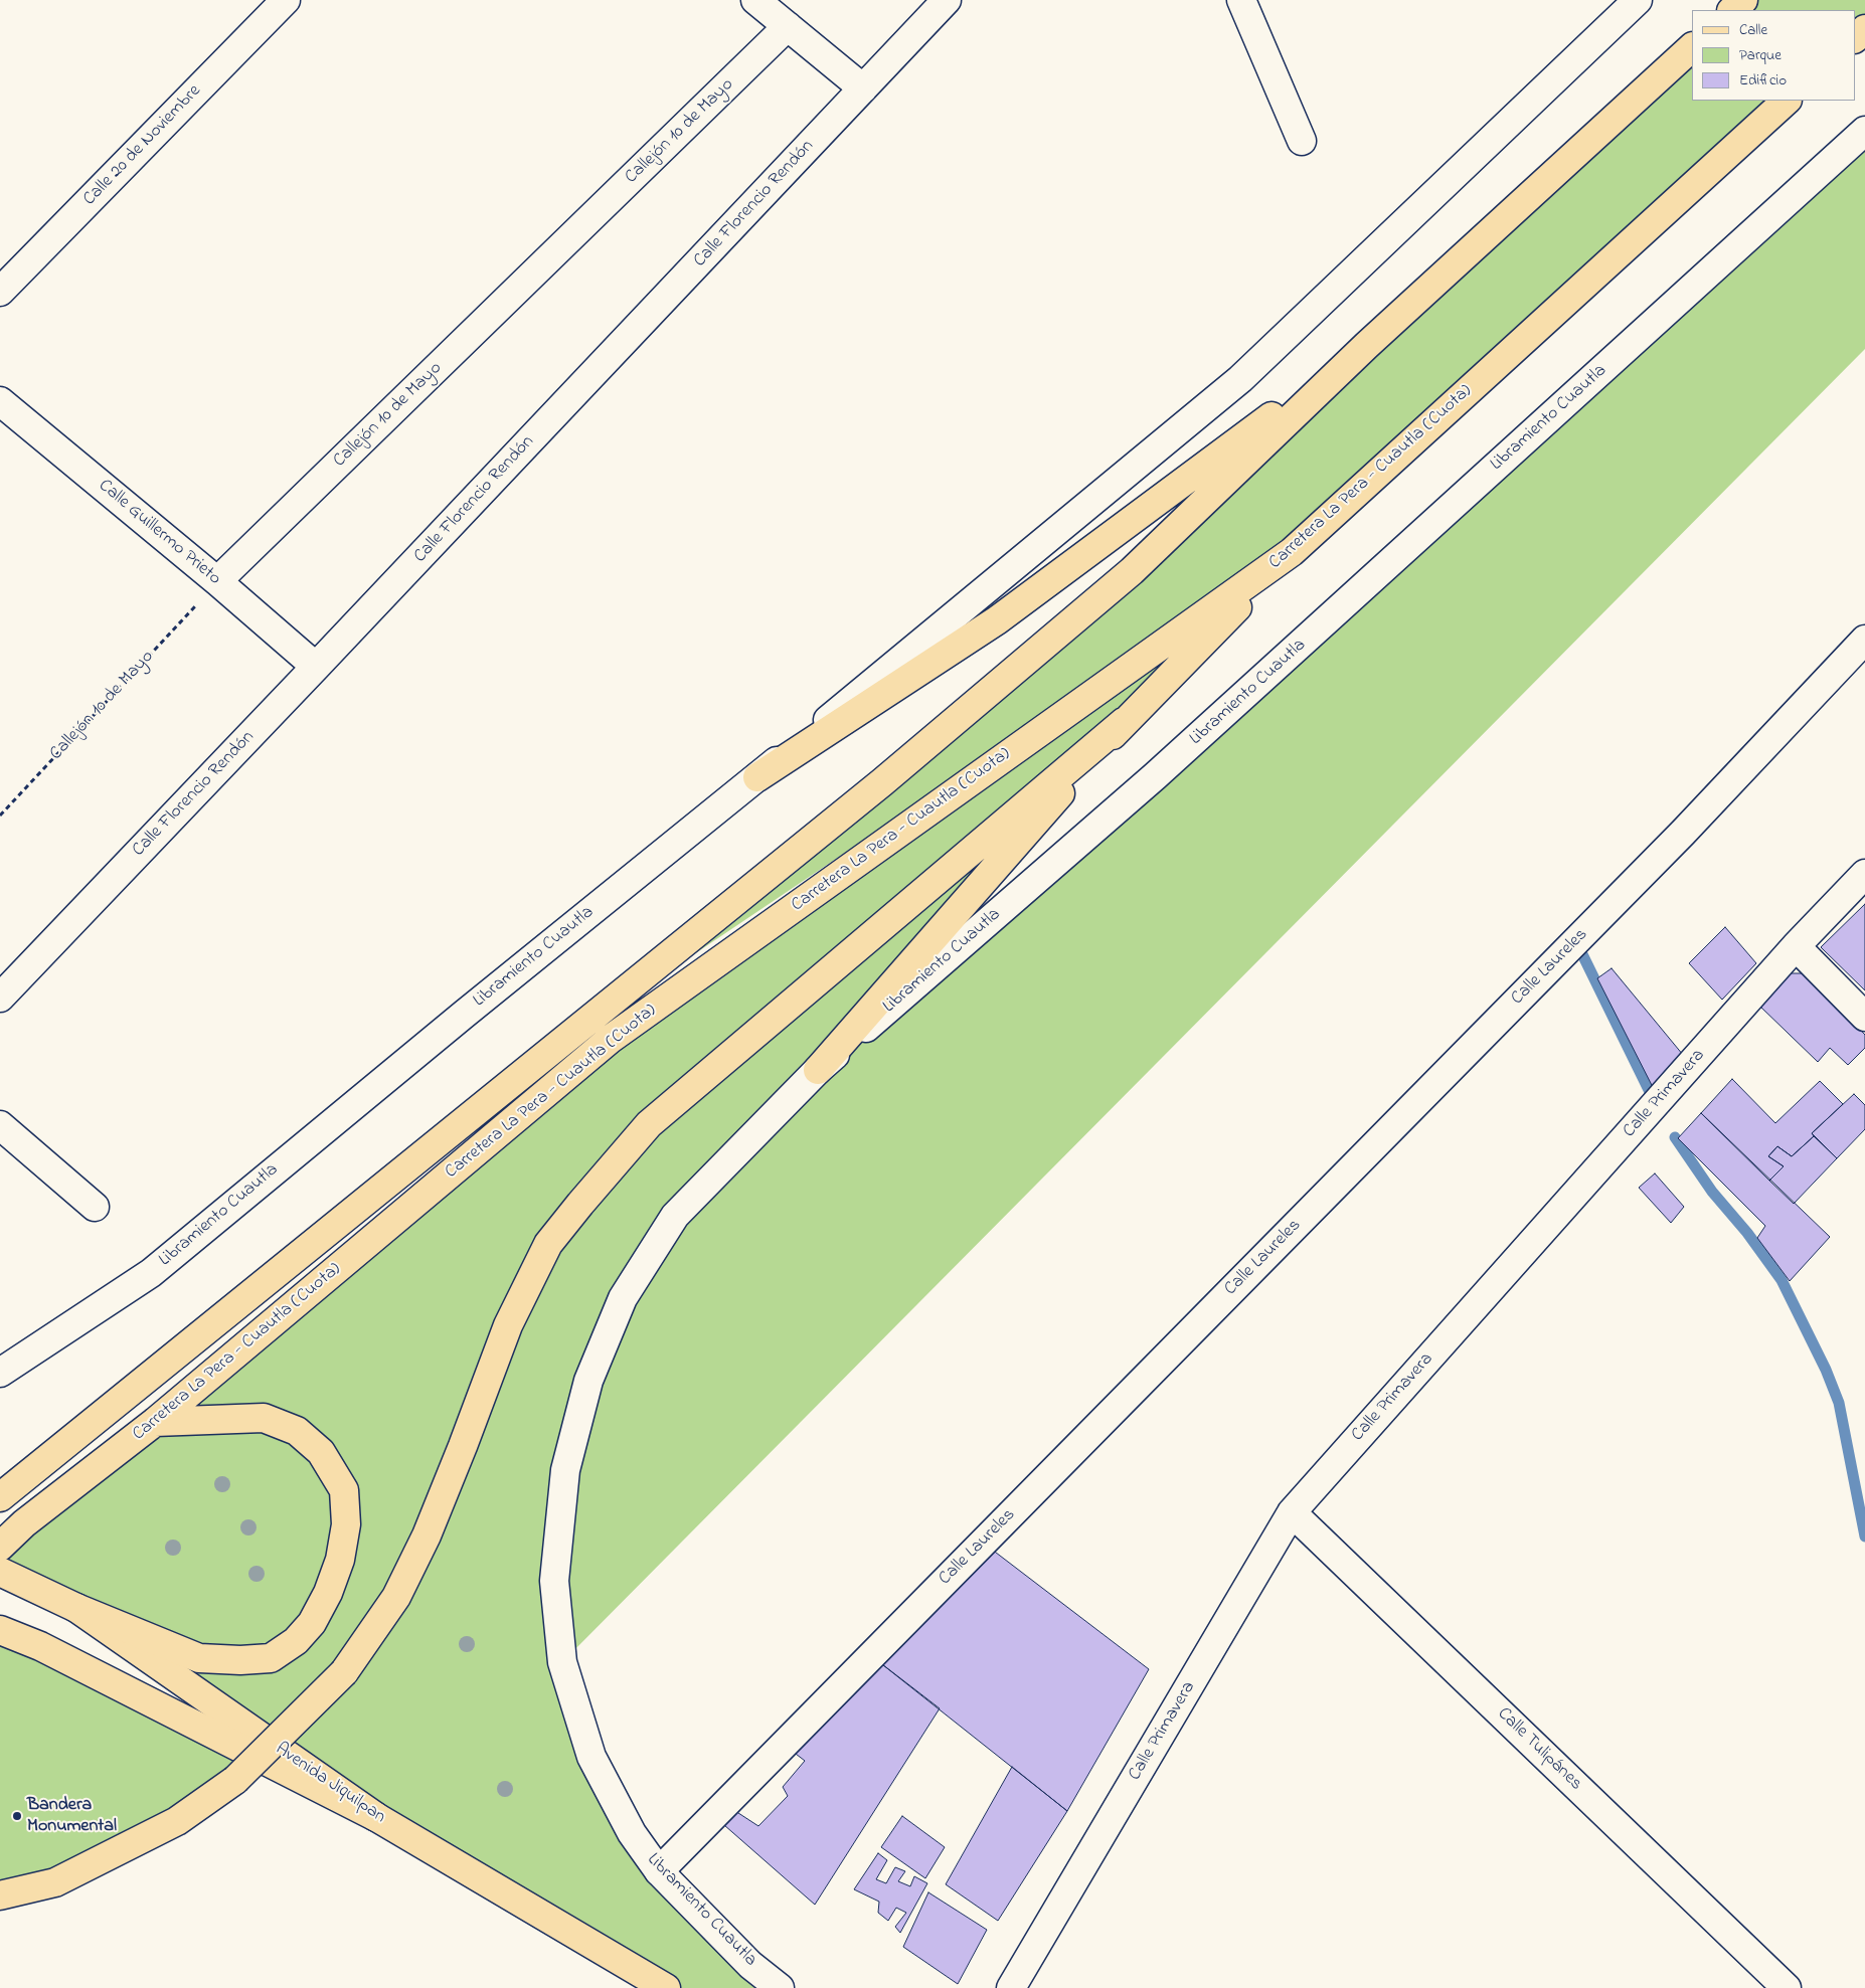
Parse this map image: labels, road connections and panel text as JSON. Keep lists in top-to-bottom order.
{
  "streets": {
    "main road": ["Carretera La Pera - Cuautla (Cuota)", "Avenida Jiquilpan"],
    "street": [
      "Callejón 10 de Mayo",
      "Calle 20 de Noviembre",
      "Calle Florencio Rendón",
      "Libramiento Cuautla",
      "Calle Guillermo Prieto",
      "Calle Laureles",
      "Calle Primavera",
      "Calle Tulipánes"
    ]
  },
  "crossings": [
    ["Callejón 10 de Mayo", "Calle Guillermo Prieto"],
    ["Calle Florencio Rendón", "Calle Guillermo Prieto"],
    ["Libramiento Cuautla", "Calle Laureles"],
    ["Calle Primavera", "Calle Tulipánes"]
  ],
  "places": ["Bandera Monumental"],
  "legend": ["Calle", "Parque", "Edificio"]
}
